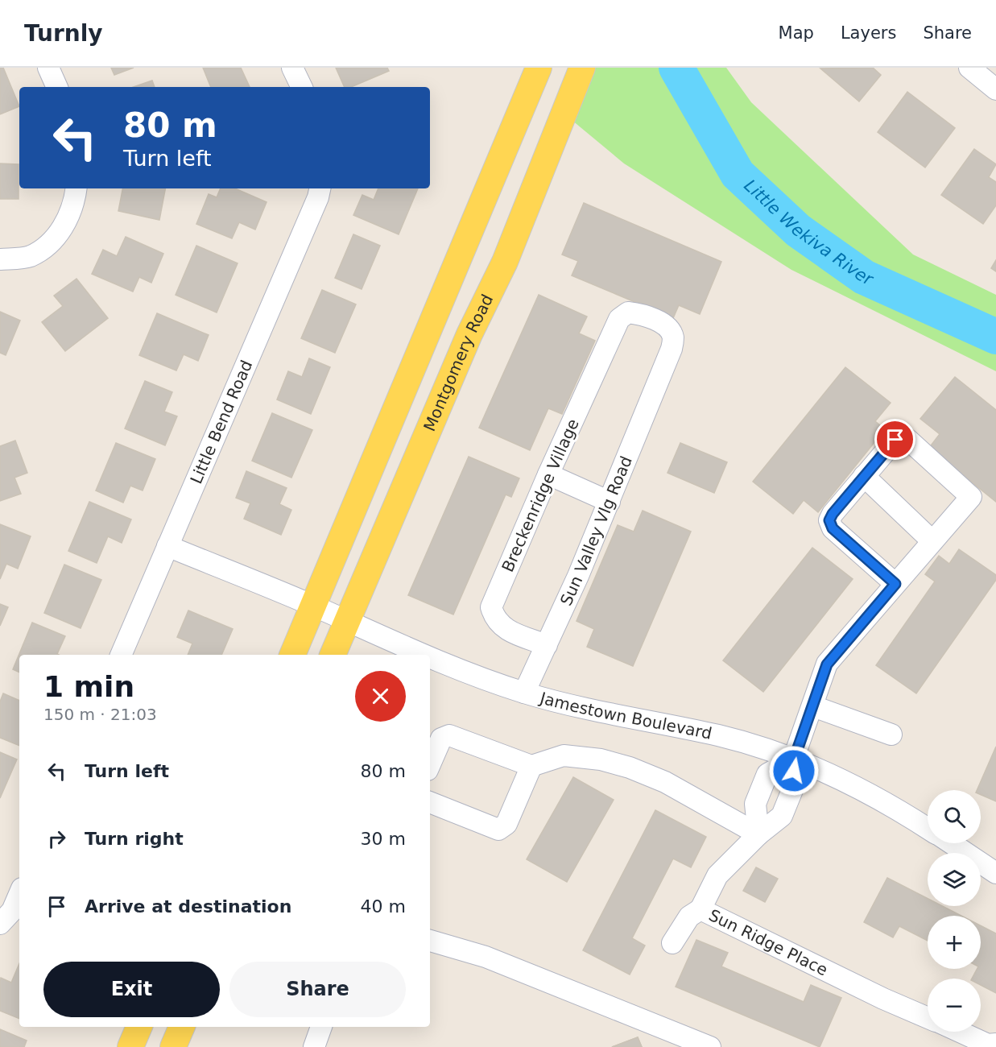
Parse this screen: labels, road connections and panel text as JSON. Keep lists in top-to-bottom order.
{
  "streets": {
    "main road": ["Montgomery Road"],
    "street": [
      "Little Bend Road",
      "Breckenridge Village",
      "Sun Valley Vlg Road",
      "Jamestown Boulevard",
      "Sun Ridge Place"
    ]
  },
  "crossings": [
    ["Montgomery Road", "Jamestown Boulevard"],
    ["Little Bend Road", "Jamestown Boulevard"],
    ["Breckenridge Village", "Sun Valley Vlg Road"],
    ["Sun Valley Vlg Road", "Jamestown Boulevard"],
    ["Jamestown Boulevard", "Sun Ridge Place"]
  ],
  "water": ["Little Wekiva River"],
  "page": {
    "header": "Turnly",
    "nav": ["Map", "Layers", "Share"],
    "turn": ["80 m", "Turn left"],
    "heading": ["1 min", "150 m · 21:03"],
    "list": [
      {
        "name": "Turn left",
        "value": "80 m"
      },
      {
        "name": "Turn right",
        "value": "30 m"
      },
      {
        "name": "Arrive at destination",
        "value": "40 m"
      }
    ],
    "map_buttons": ["+", "−"],
    "buttons": ["Exit", "Share"]
  }
}
